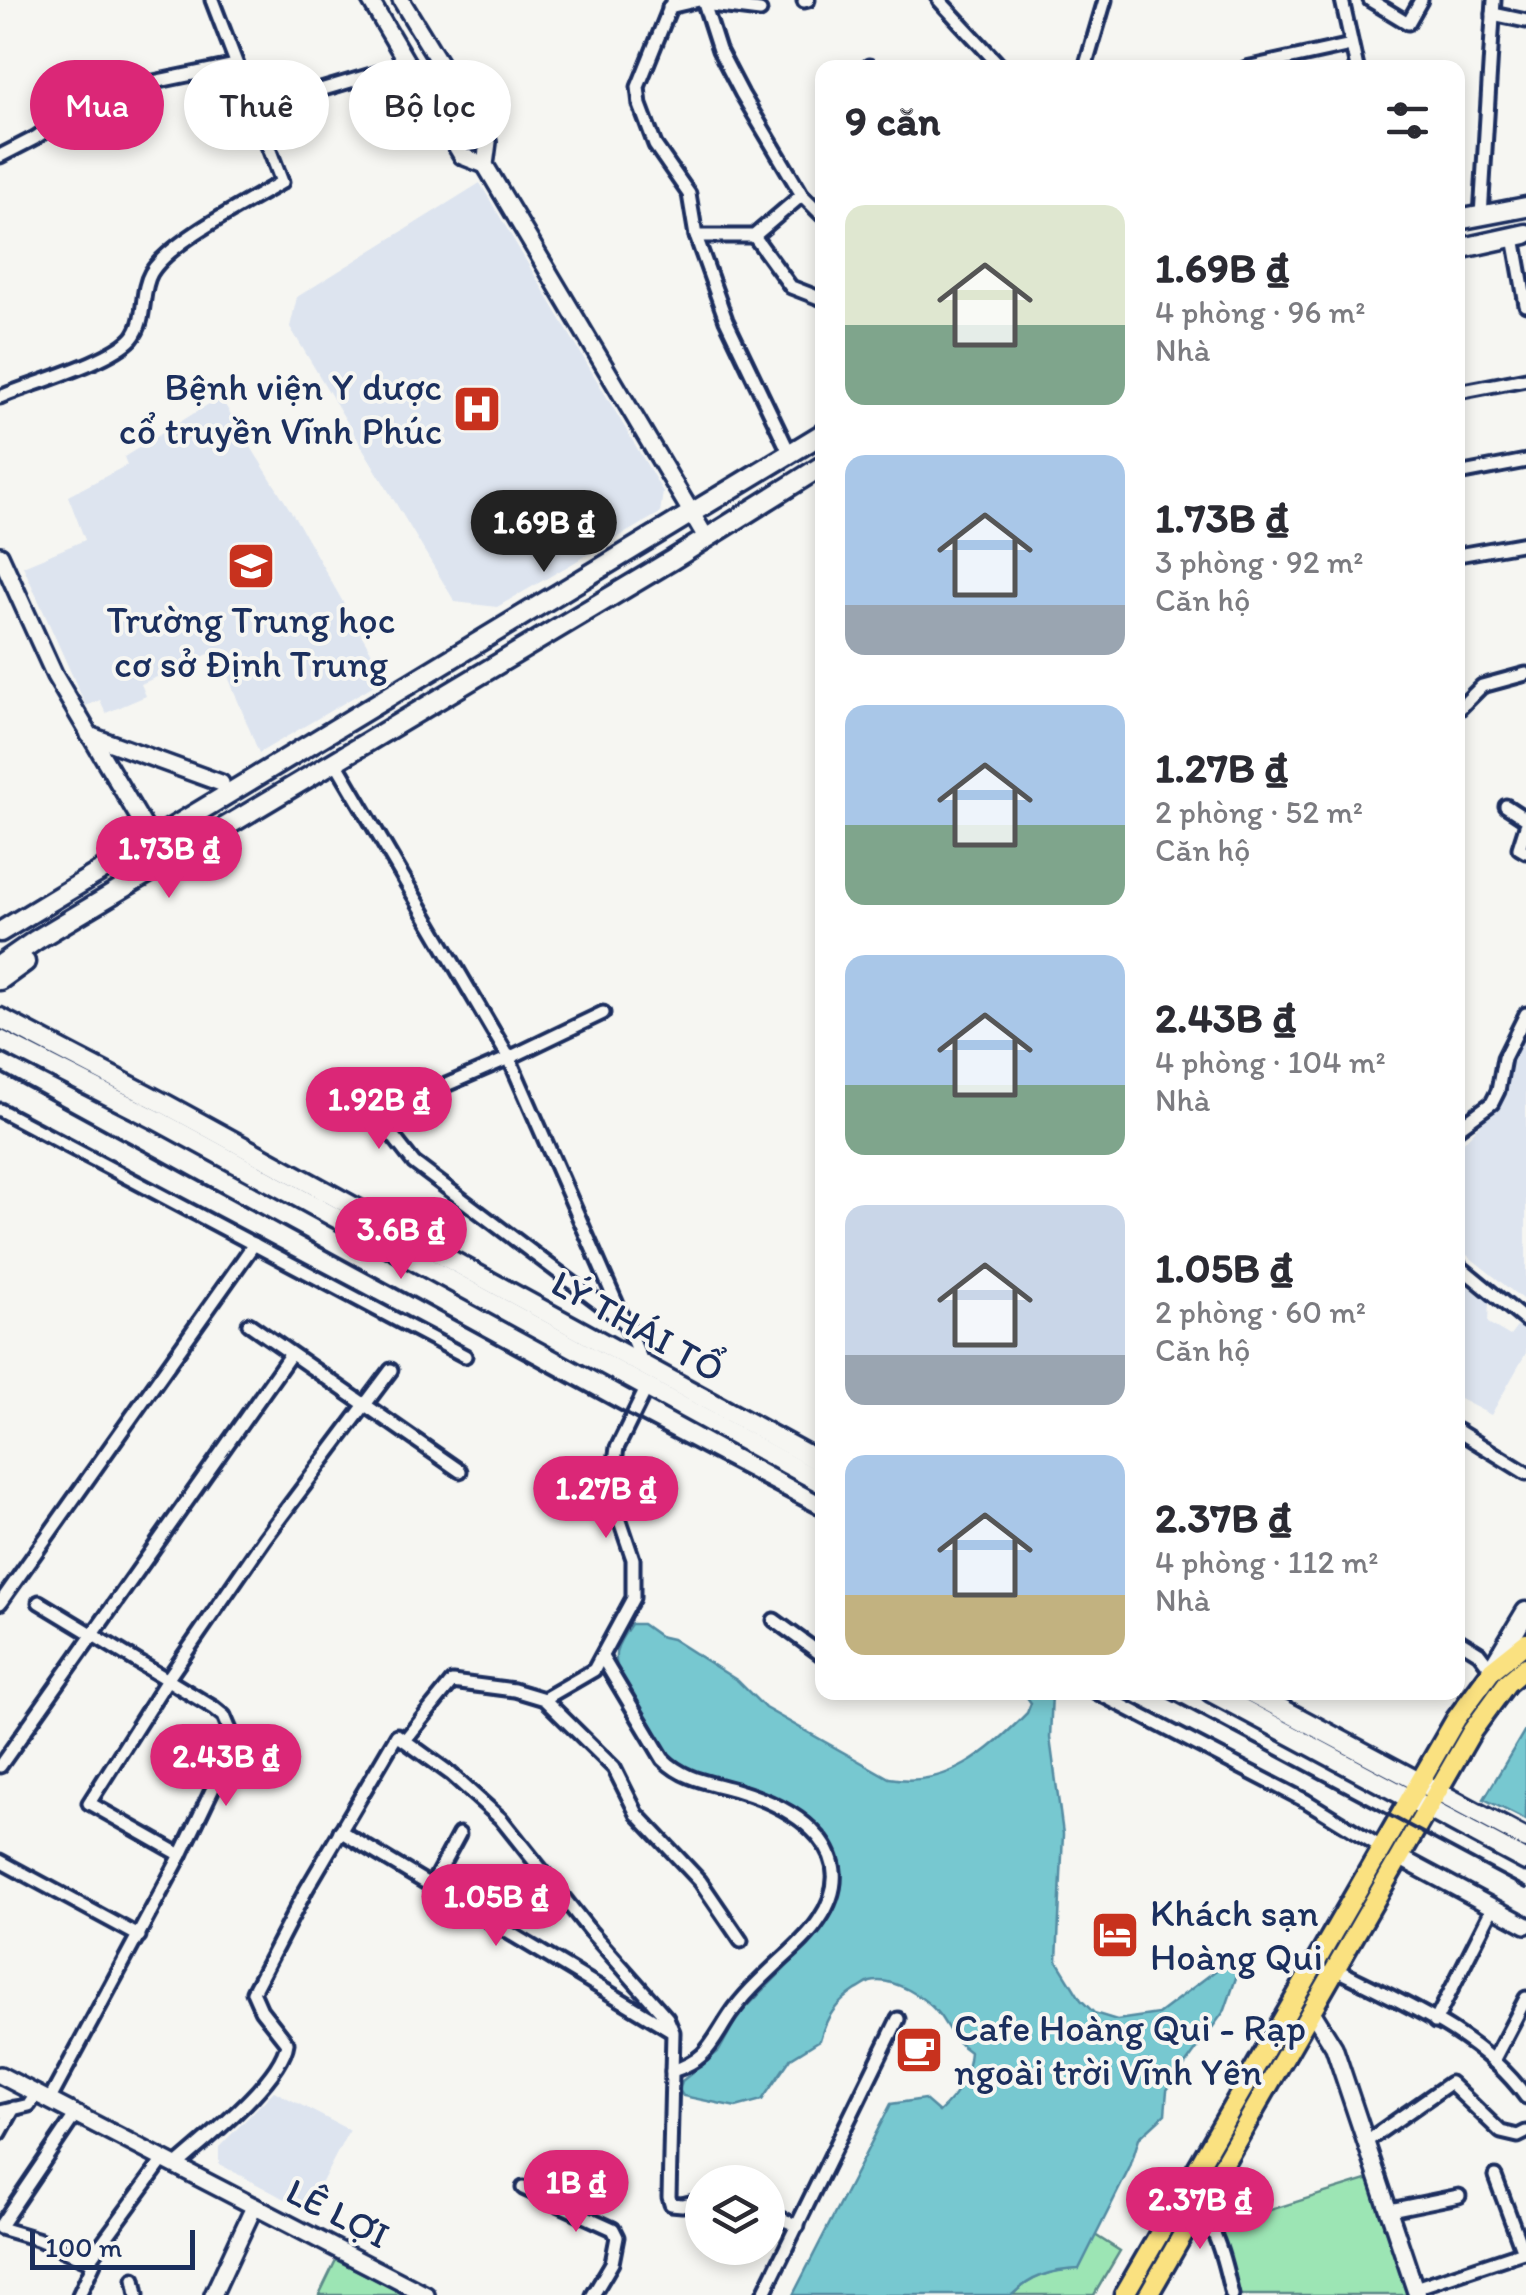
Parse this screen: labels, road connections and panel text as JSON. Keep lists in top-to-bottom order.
{
  "streets": {
    "main road": ["LÝ THÁI TỔ"],
    "street": ["LÊ LỢI"]
  },
  "places": {
    "hospital": ["Bệnh viện Y dược cổ truyền Vĩnh Phúc"],
    "school or university": ["Trường Trung học cơ sở Định Trung"],
    "hotel": ["Khách sạn Hoàng Qui"],
    "cafe": ["Cafe Hoàng Qui - Rạp ngoài trời Vĩnh Yên"]
  },
  "scale_bar": "100 m",
  "page": {
    "chip": ["Mua", "Thuê", "Bộ lọc"],
    "heading": "9 căn",
    "list": [
      {
        "name": "1.69B ₫",
        "note": "4 phòng · 96 m² · Nhà"
      },
      {
        "name": "1.73B ₫",
        "note": "3 phòng · 92 m² · Căn hộ"
      },
      {
        "name": "1.27B ₫",
        "note": "2 phòng · 52 m² · Căn hộ"
      },
      {
        "name": "2.43B ₫",
        "note": "4 phòng · 104 m² · Nhà"
      },
      {
        "name": "1.05B ₫",
        "note": "2 phòng · 60 m² · Căn hộ"
      },
      {
        "name": "2.37B ₫",
        "note": "4 phòng · 112 m² · Nhà"
      }
    ],
    "price": [
      "1.69B ₫",
      "1.73B ₫",
      "1.92B ₫",
      "3.6B ₫",
      "1.27B ₫",
      "2.43B ₫",
      "1.05B ₫",
      "1B ₫",
      "2.37B ₫"
    ],
    "scale": "100 m"
  }
}
